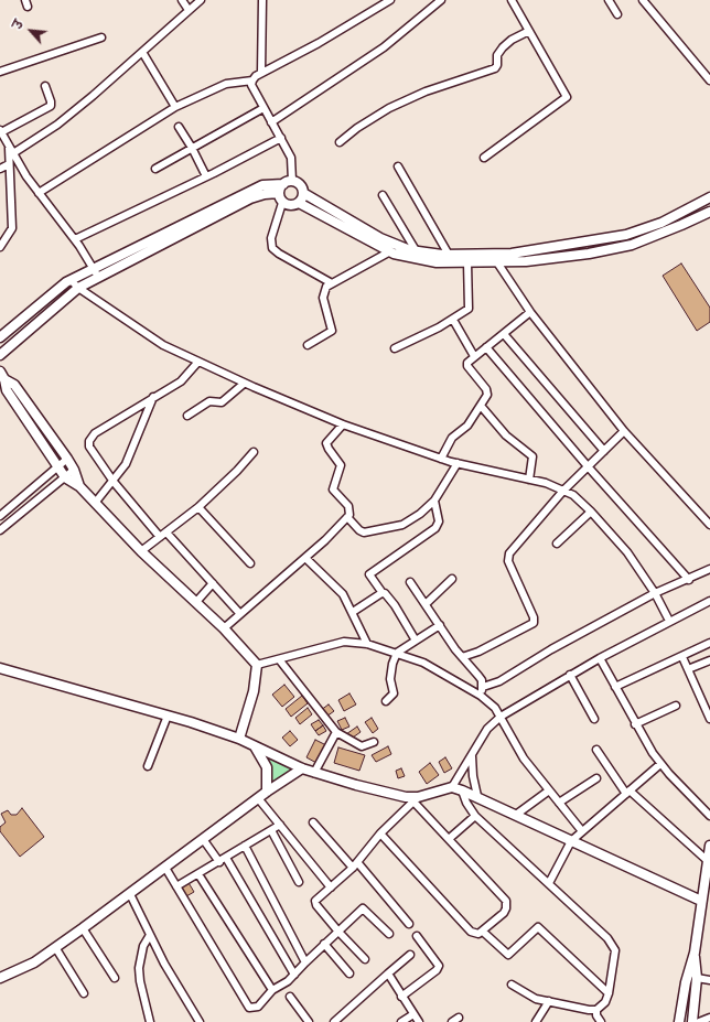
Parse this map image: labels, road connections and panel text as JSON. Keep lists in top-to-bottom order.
{
  "north": "top left"
}
